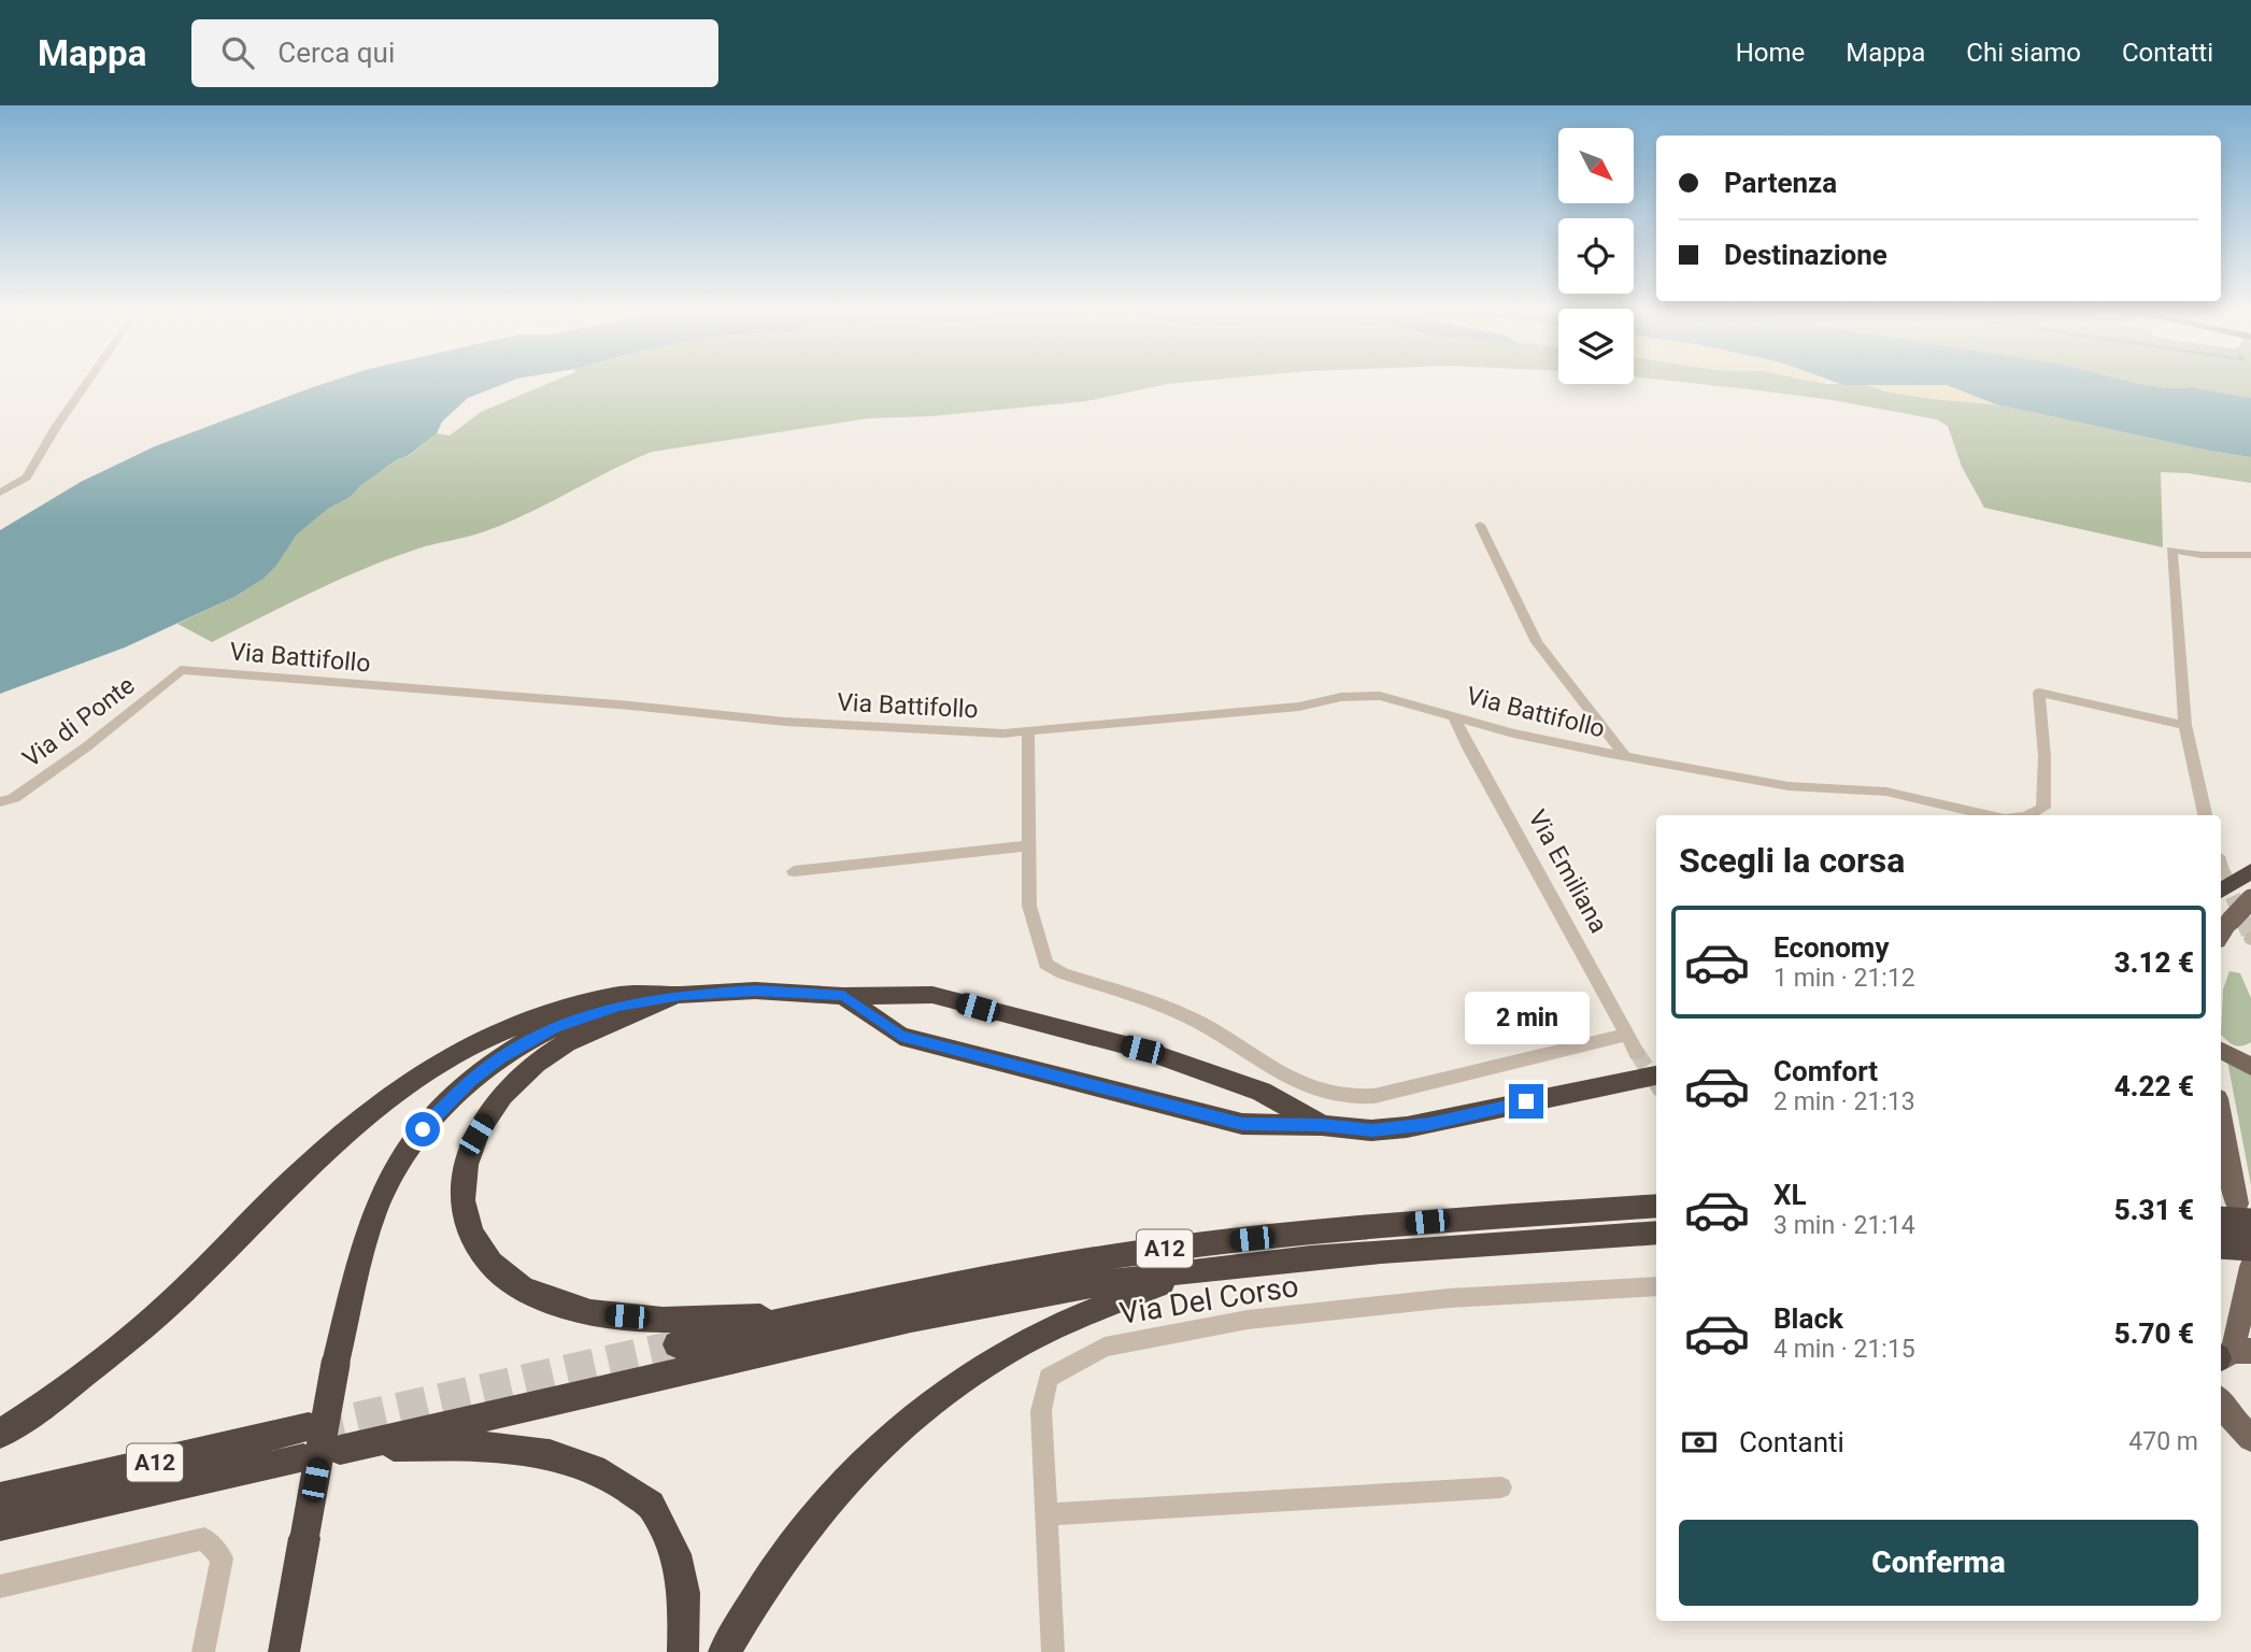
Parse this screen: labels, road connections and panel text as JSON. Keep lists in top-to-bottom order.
{
  "streets": {
    "highway": ["A12"],
    "street": [
      "Via Battifollo",
      "Via di Ponte",
      "Via Emiliana",
      "Via Del Corso"
    ]
  },
  "crossings": [
    ["Via Battifollo", "Via di Ponte"],
    ["Via Battifollo", "Via Emiliana"]
  ],
  "north": "bottom right",
  "page": {
    "header": "Mappa",
    "search": "Cerca qui",
    "nav": [
      "Home",
      "Mappa",
      "Chi siamo",
      "Contatti"
    ],
    "banner": ["Partenza", "Destinazione"],
    "heading": "Scegli la corsa",
    "list": [
      {
        "name": "Economy",
        "note": "1 min · 21:12",
        "value": "3.12 €"
      },
      {
        "name": "Comfort",
        "note": "2 min · 21:13",
        "value": "4.22 €"
      },
      {
        "name": "XL",
        "note": "3 min · 21:14",
        "value": "5.31 €"
      },
      {
        "name": "Black",
        "note": "4 min · 21:15",
        "value": "5.70 €"
      }
    ],
    "bubble": "2 min",
    "pay": ["Contanti", "470 m"],
    "buttons": "Conferma"
  }
}
